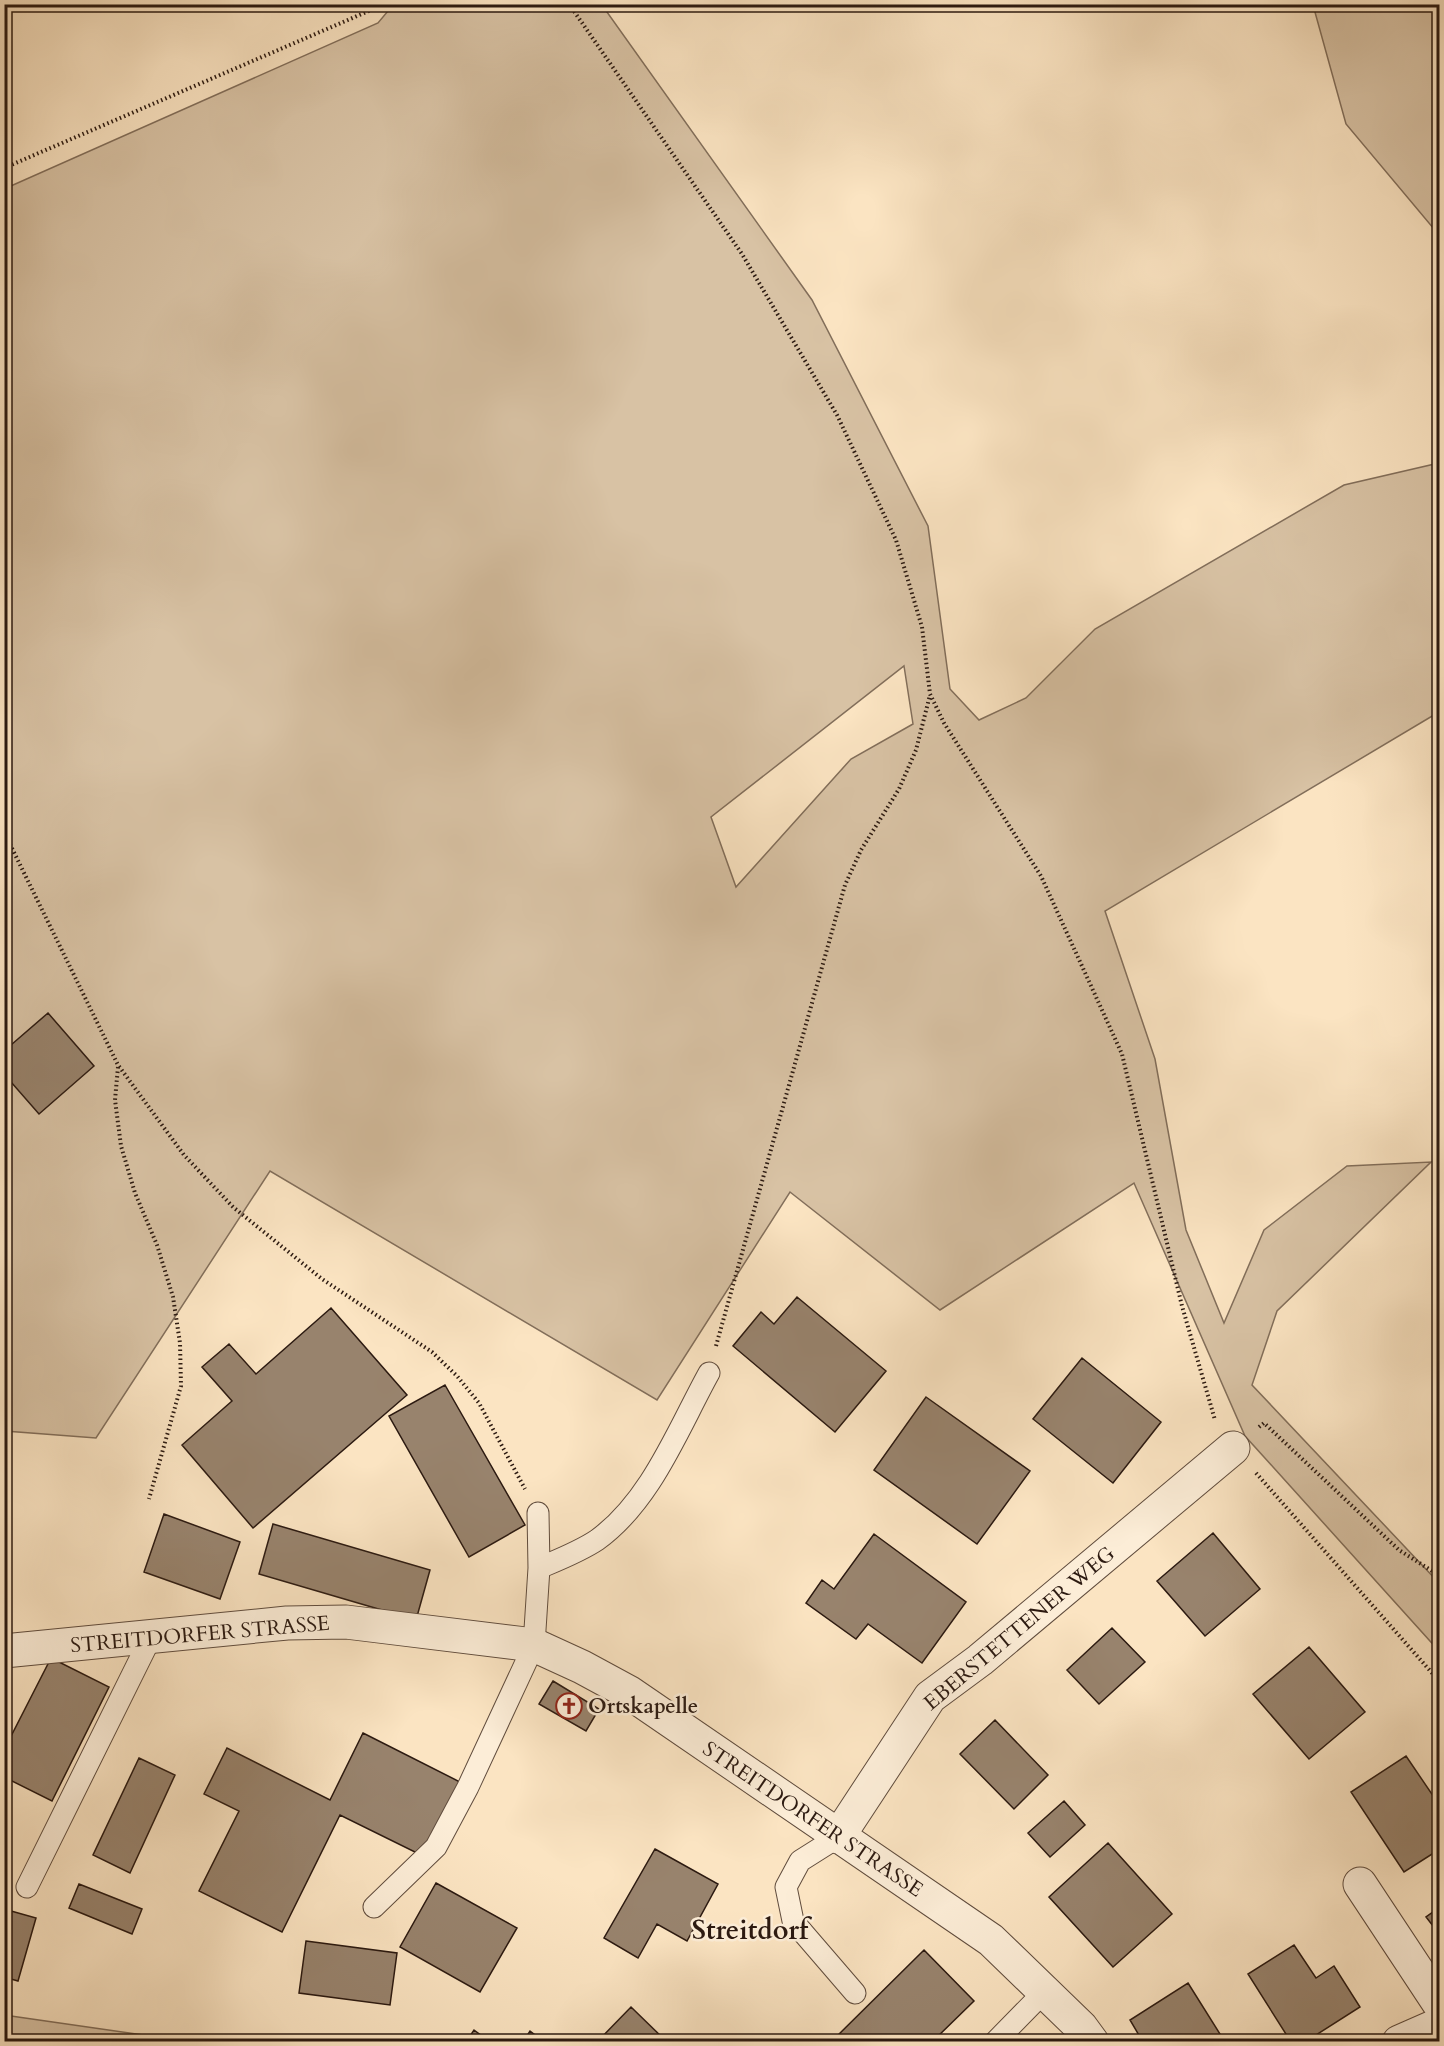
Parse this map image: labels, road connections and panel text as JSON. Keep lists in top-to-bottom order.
{
  "streets": {
    "street": ["EBERSTETTENER WEG", "STREITDORFER STRASSE"]
  },
  "crossings": [
    ["EBERSTETTENER WEG", "STREITDORFER STRASSE"]
  ],
  "districts": ["Streitdorf"],
  "places": {
    "church": ["Ortskapelle"]
  }
}
